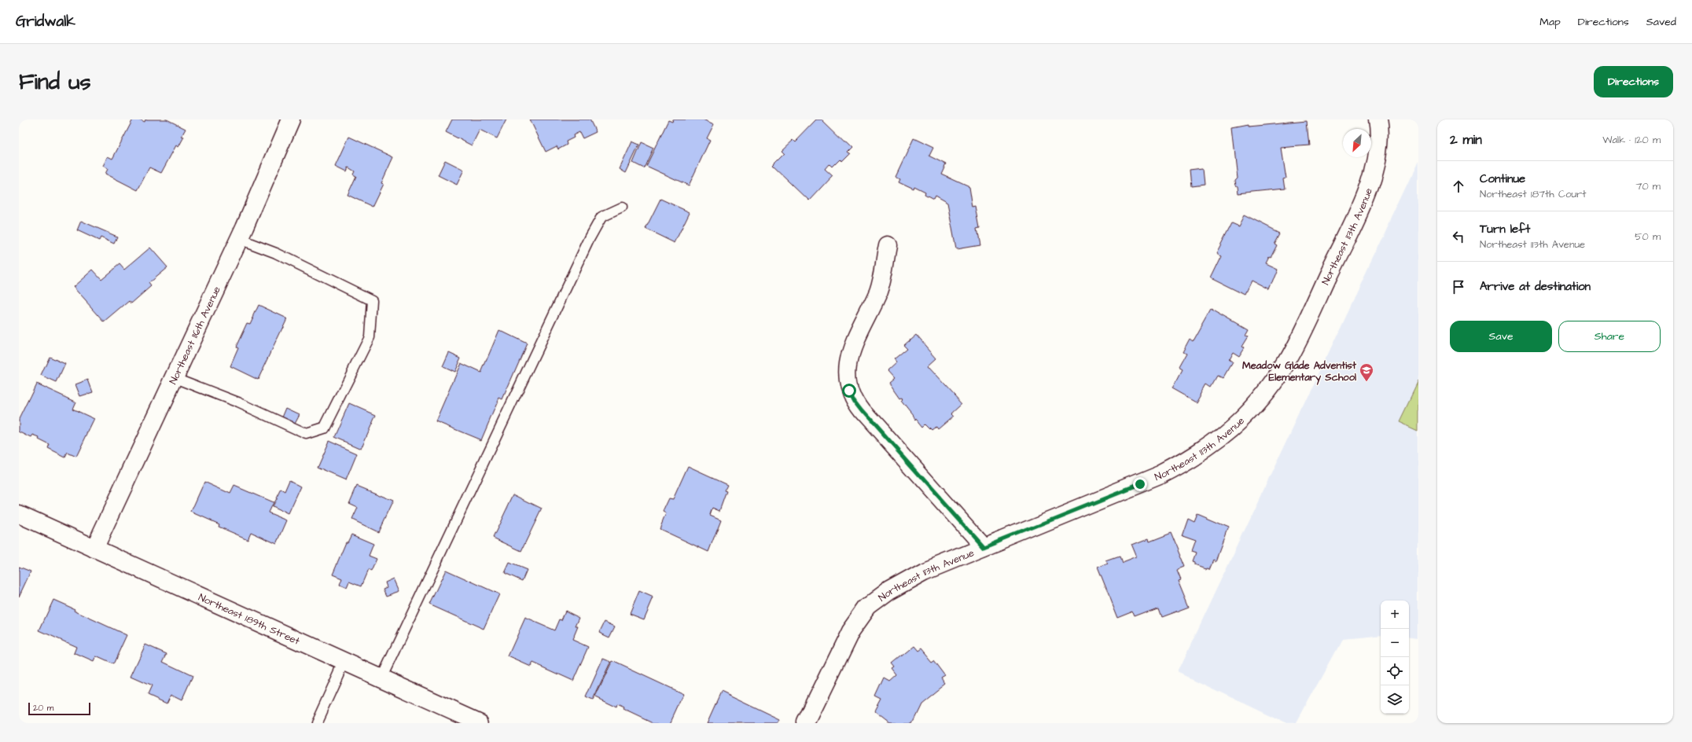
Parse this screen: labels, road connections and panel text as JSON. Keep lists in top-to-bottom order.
{
  "streets": {
    "street": ["Northeast 113th Avenue", "Northeast 116th Avenue", "Northeast 189th Street"]
  },
  "crossings": [
    ["Northeast 116th Avenue", "Northeast 189th Street"]
  ],
  "places": {
    "school or university": ["Meadow Glade Adventist Elementary School"]
  },
  "scale_bar": "20 m",
  "north": "bottom left",
  "page": {
    "header": "Gridwalk",
    "nav": ["Map", "Directions", "Saved"],
    "buttons": [
      "Directions",
      ["Save", "Share"]
    ],
    "title": "Find us",
    "heading": ["2 min", "Walk · 120 m"],
    "list": [
      ["Continue", "Northeast 187th Court", "70 m"],
      ["Turn left", "Northeast 113th Avenue", "50 m"],
      "Arrive at destination"
    ],
    "map_buttons": ["+", "−"],
    "scale": "20 m"
  }
}
